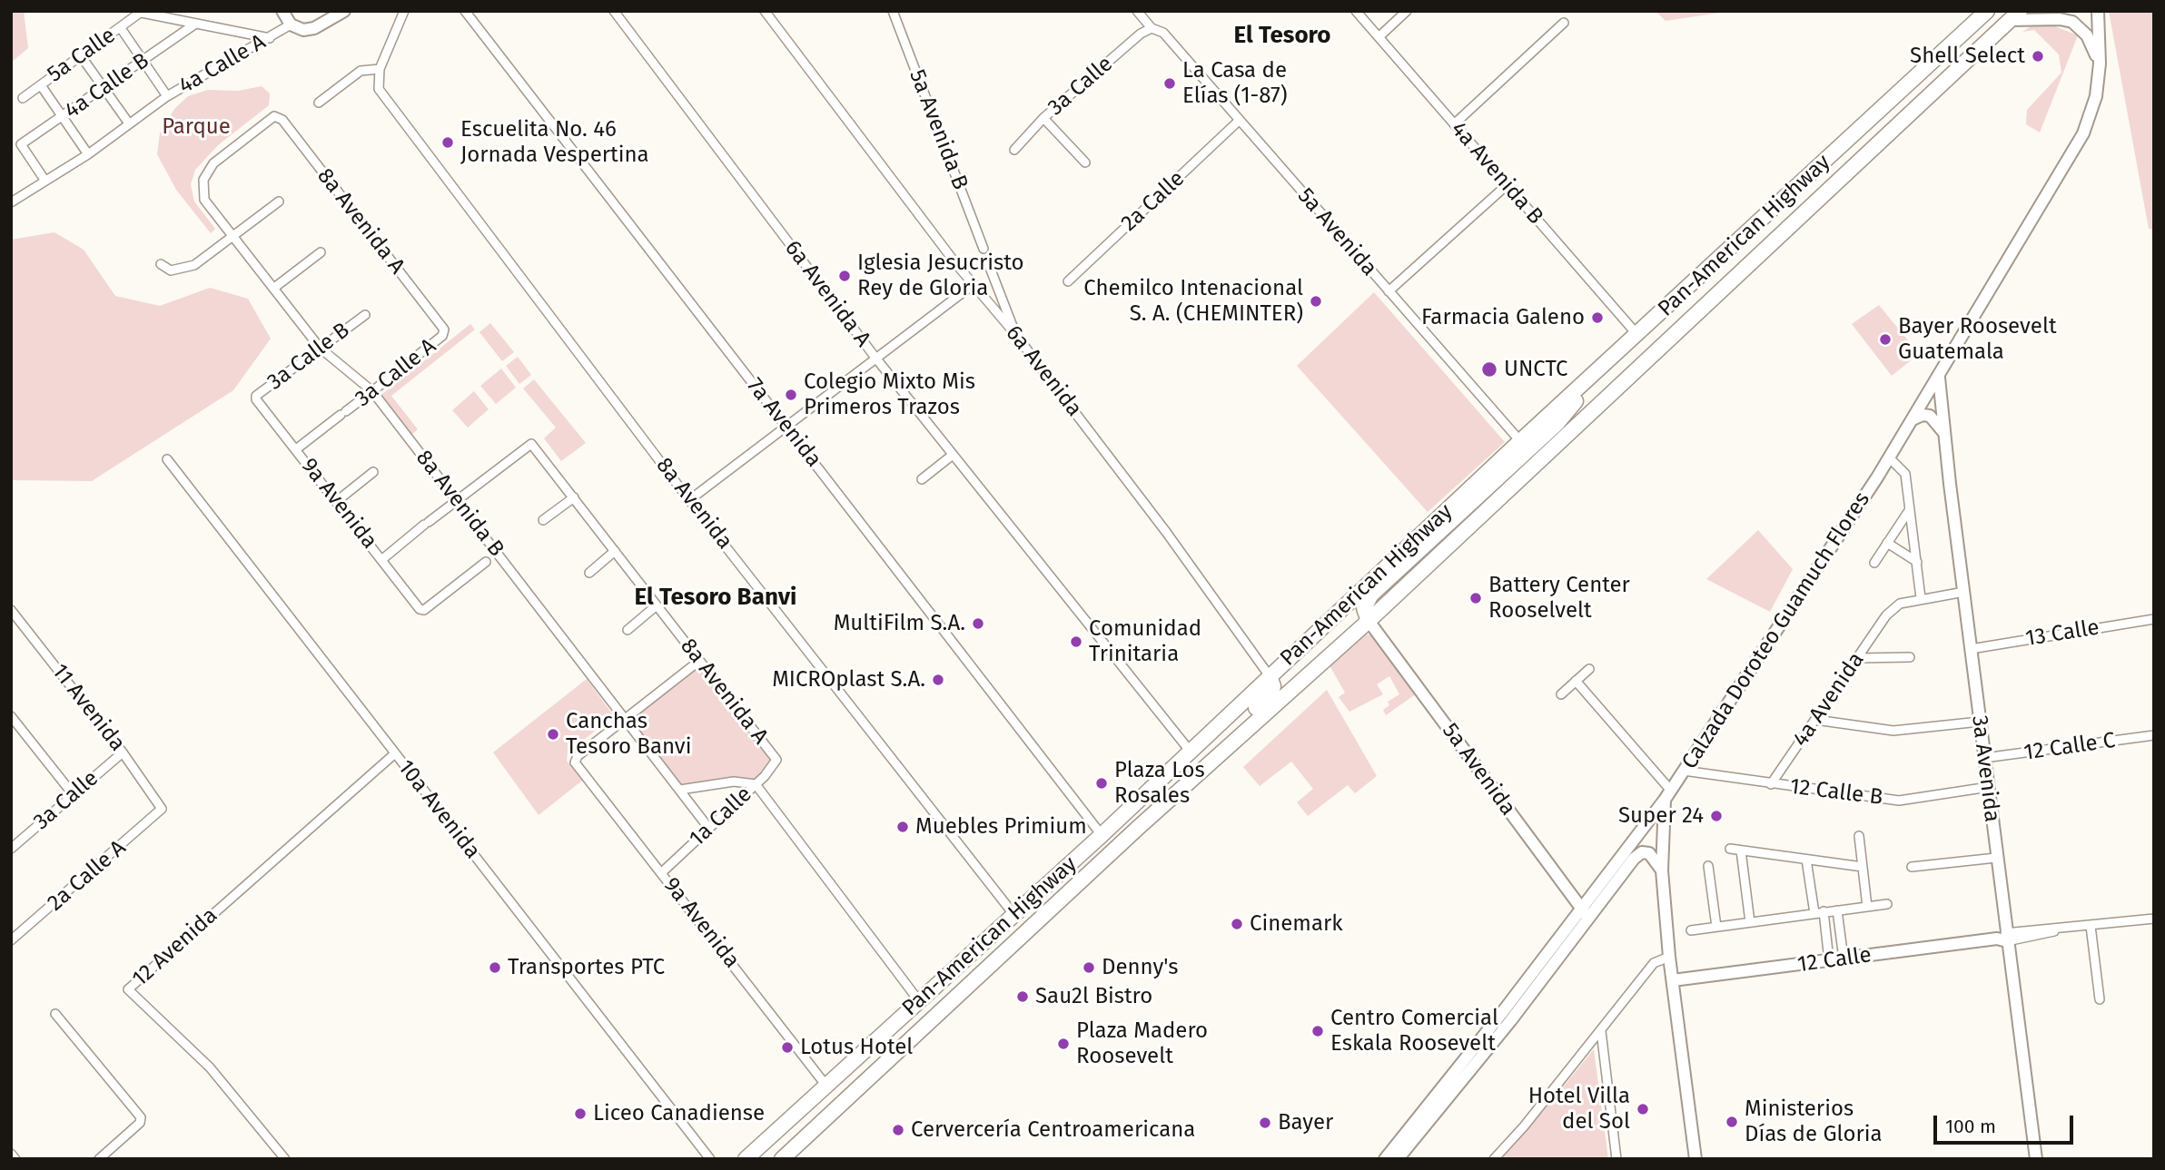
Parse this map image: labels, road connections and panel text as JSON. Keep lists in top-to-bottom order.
{
  "streets": {
    "highway": ["Pan-American Highway"],
    "main road": [
      "4a Calle A",
      "5a Avenida",
      "Calzada Doroteo Guamuch Flores",
      "3a Avenida",
      "12 Calle"
    ],
    "street": [
      "5a Calle",
      "4a Calle B",
      "3a Calle",
      "5a Avenida B",
      "4a Avenida B",
      "2a Calle",
      "8a Avenida A",
      "6a Avenida A",
      "3a Calle B",
      "6a Avenida",
      "3a Calle A",
      "7a Avenida",
      "9a Avenida",
      "8a Avenida B",
      "8a Avenida",
      "13 Calle",
      "4a Avenida",
      "11 Avenida",
      "12 Calle C",
      "12 Calle B",
      "10a Avenida",
      "1a Calle",
      "2a Calle A",
      "12 Avenida"
    ]
  },
  "crossings": [
    ["4a Calle A", "4a Calle B"],
    ["3a Calle", "5a Avenida"],
    ["3a Calle", "11 Avenida"],
    ["4a Avenida B", "Pan-American Highway"],
    ["2a Calle", "5a Avenida"],
    ["8a Avenida A", "3a Calle A"],
    ["8a Avenida A", "8a Avenida B"],
    ["8a Avenida A", "1a Calle"],
    ["5a Avenida", "Pan-American Highway"],
    ["5a Avenida", "Calzada Doroteo Guamuch Flores"],
    ["Pan-American Highway", "6a Avenida A"],
    ["Pan-American Highway", "6a Avenida"],
    ["Pan-American Highway", "7a Avenida"],
    ["Pan-American Highway", "9a Avenida"],
    ["Pan-American Highway", "8a Avenida"],
    ["3a Calle B", "9a Avenida"],
    ["3a Calle B", "8a Avenida B"],
    ["3a Calle A", "9a Avenida"],
    ["3a Calle A", "8a Avenida B"],
    ["9a Avenida", "8a Avenida B"],
    ["9a Avenida", "1a Calle"],
    ["8a Avenida B", "1a Calle"],
    ["Calzada Doroteo Guamuch Flores", "3a Avenida"],
    ["Calzada Doroteo Guamuch Flores", "12 Calle B"],
    ["13 Calle", "3a Avenida"],
    ["4a Avenida", "12 Calle B"],
    ["11 Avenida", "2a Calle A"],
    ["12 Calle C", "3a Avenida"],
    ["3a Avenida", "12 Calle B"],
    ["3a Avenida", "12 Calle"],
    ["10a Avenida", "12 Avenida"]
  ],
  "districts": ["El Tesoro", "El Tesoro Banvi"],
  "parks": ["Parque"],
  "places": [
    "Shell Select",
    "La Casa de Elías (1-87)",
    "Escuelita No. 46 Jornada Vespertina",
    "Iglesia Jesucristo Rey de Gloria",
    "Chemilco Intenacional S. A. (CHEMINTER)",
    "Farmacia Galeno",
    "Bayer Roosevelt Guatemala",
    "UNCTC",
    "Colegio Mixto Mis Primeros Trazos",
    "Battery Center Rooselvelt",
    "MultiFilm S.A.",
    "Comunidad Trinitaria",
    "MICROplast S.A.",
    "Canchas Tesoro Banvi",
    "Plaza Los Rosales",
    "Super 24",
    "Muebles Primium",
    "Cinemark",
    "Transportes PTC",
    "Denny's",
    "Sau2l Bistro",
    "Centro Comercial Eskala Roosevelt",
    "Plaza Madero Roosevelt",
    "Lotus Hotel",
    "Hotel Villa del Sol",
    "Liceo Canadiense",
    "Ministerios Días de Gloria",
    "Bayer",
    "Cervercería Centroamericana"
  ],
  "scale_bar": "100 m"
}
